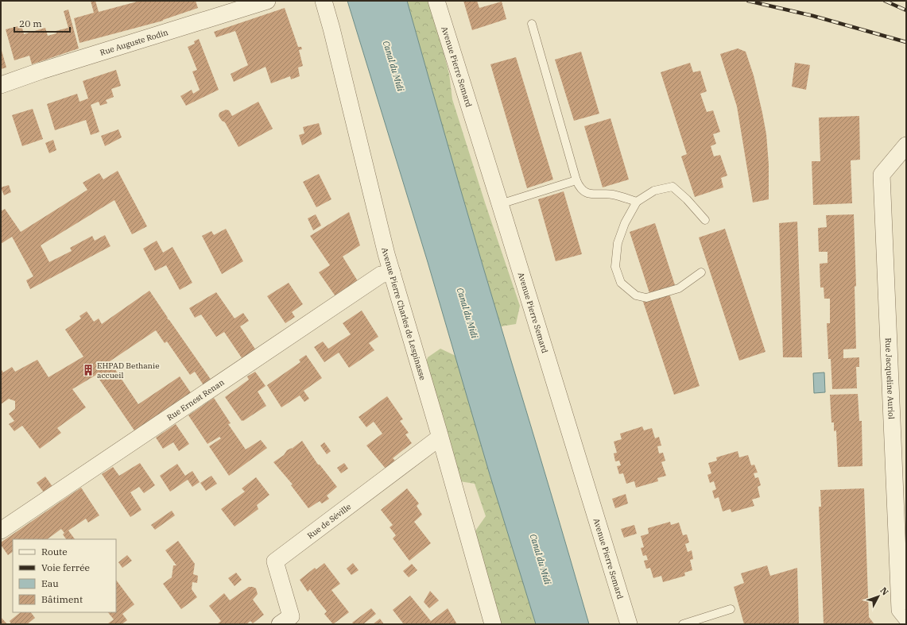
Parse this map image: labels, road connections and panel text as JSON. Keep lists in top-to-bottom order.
{
  "streets": {
    "street": [
      "Rue Auguste Rodin",
      "Avenue Pierre Semard",
      "Avenue Pierre Charles de Lespinasse",
      "Rue Jacqueline Auriol",
      "Rue Ernest Renan",
      "Rue de Séville"
    ]
  },
  "crossings": [
    ["Avenue Pierre Charles de Lespinasse", "Rue Ernest Renan"],
    ["Avenue Pierre Charles de Lespinasse", "Rue de Séville"]
  ],
  "water": ["Canal du Midi"],
  "places": {
    "building": ["EHPAD Bethanie accueil"]
  },
  "legend": [
    "Route",
    "Voie ferrée",
    "Eau",
    "Bâtiment"
  ],
  "scale_bar": "20 m",
  "north": "top right"
}
